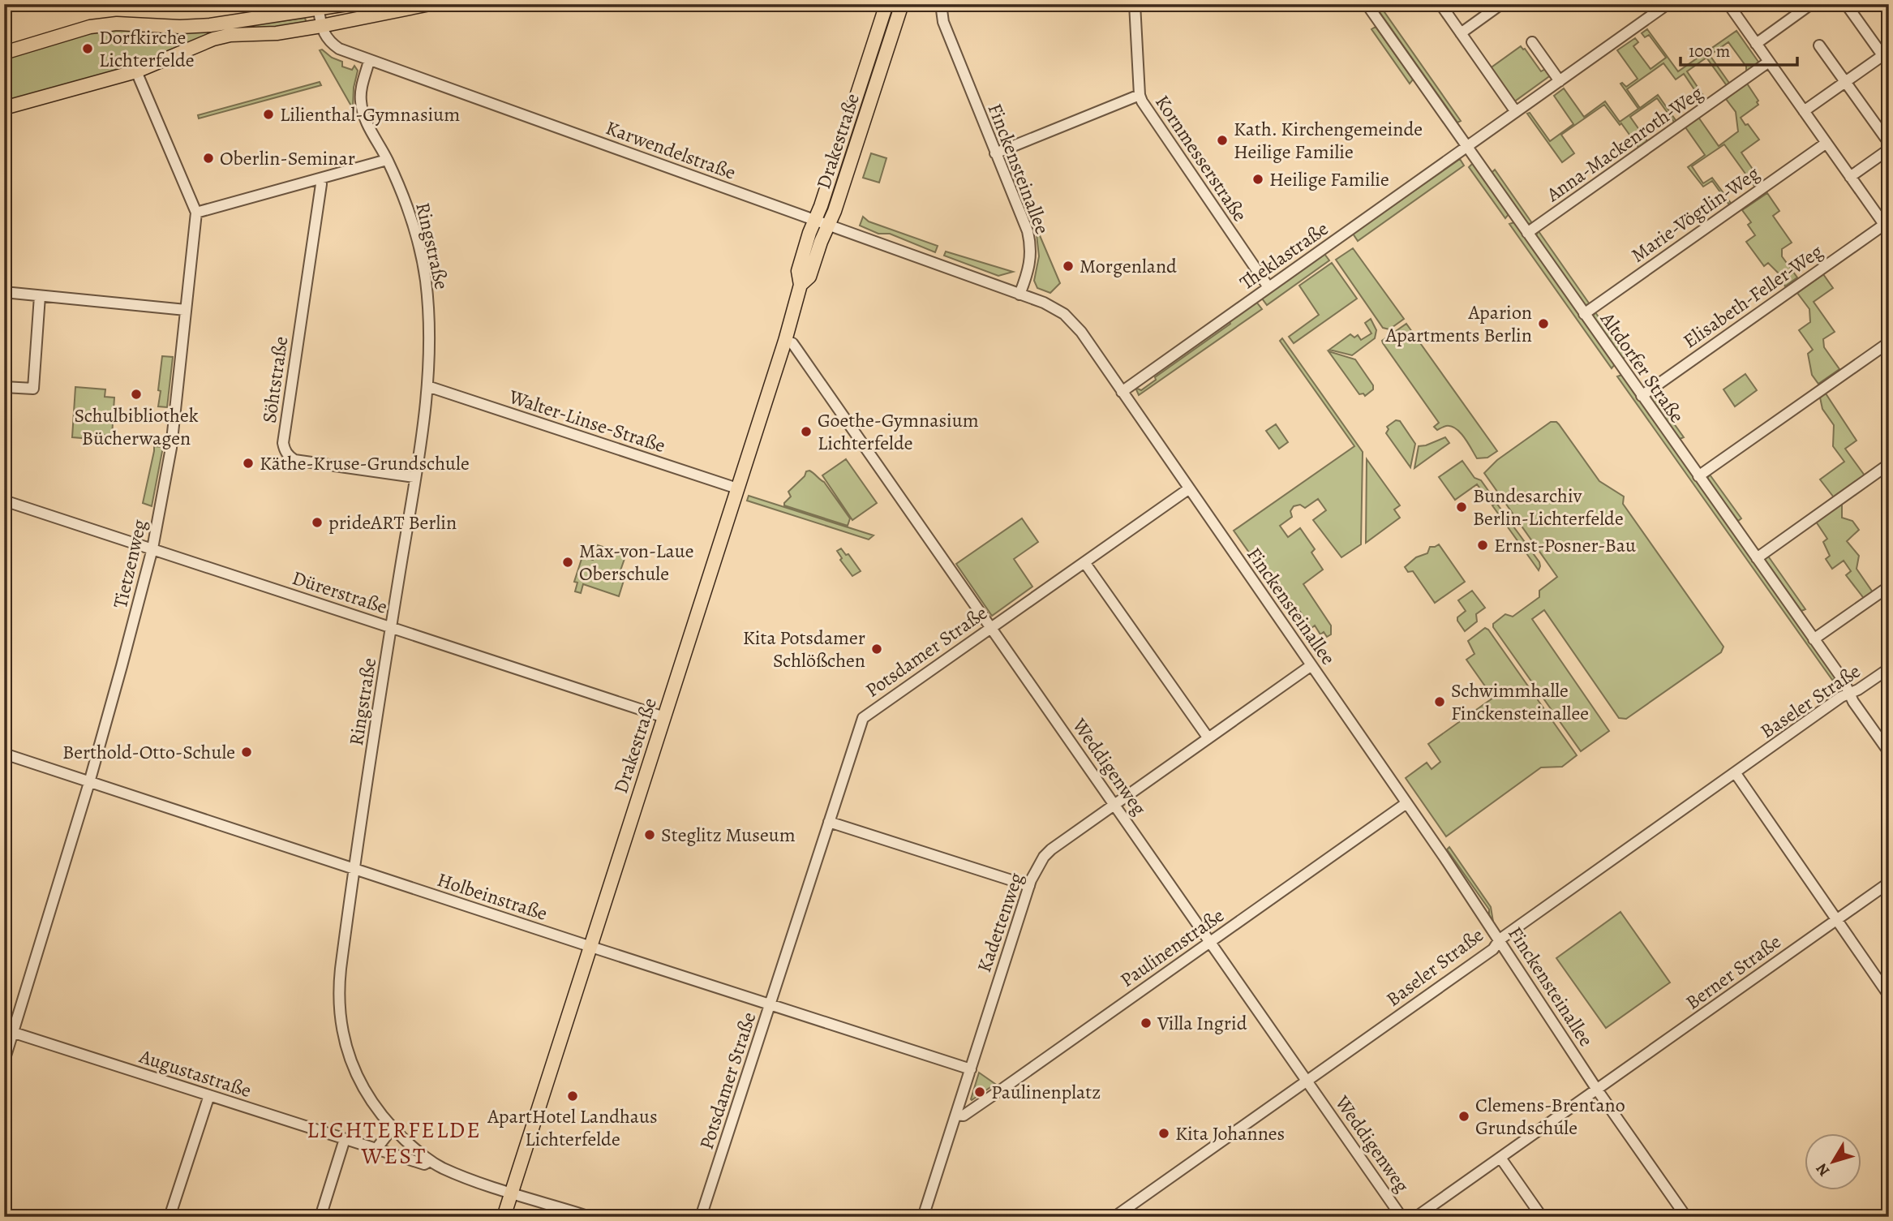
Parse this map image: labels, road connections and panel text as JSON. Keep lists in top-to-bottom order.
{
  "streets": {
    "main road": ["Drakestraße"],
    "street": [
      "Anna-Mackenroth-Weg",
      "Karwendelstraße",
      "Kornmesserstraße",
      "Finckensteinallee",
      "Marie-Vögtlin-Weg",
      "Ringstraße",
      "Theklastraße",
      "Elisabeth-Feller-Weg",
      "Altdorfer Straße",
      "Söhtstraße",
      "Walter-Linse-Straße",
      "Tietzenweg",
      "Dürerstraße",
      "Potsdamer Straße",
      "Baseler Straße",
      "Weddigenweg",
      "Holbeinstraße",
      "Kadettenweg",
      "Paulinenstraße",
      "Berner Straße",
      "Augustastraße"
    ]
  },
  "crossings": [
    ["Drakestraße", "Karwendelstraße"],
    ["Drakestraße", "Ringstraße"],
    ["Drakestraße", "Walter-Linse-Straße"],
    ["Drakestraße", "Dürerstraße"],
    ["Drakestraße", "Weddigenweg"],
    ["Drakestraße", "Holbeinstraße"],
    ["Anna-Mackenroth-Weg", "Altdorfer Straße"],
    ["Karwendelstraße", "Finckensteinallee"],
    ["Karwendelstraße", "Ringstraße"],
    ["Kornmesserstraße", "Theklastraße"],
    ["Finckensteinallee", "Theklastraße"],
    ["Finckensteinallee", "Potsdamer Straße"],
    ["Finckensteinallee", "Baseler Straße"],
    ["Finckensteinallee", "Kadettenweg"],
    ["Finckensteinallee", "Paulinenstraße"],
    ["Finckensteinallee", "Berner Straße"],
    ["Marie-Vögtlin-Weg", "Altdorfer Straße"],
    ["Ringstraße", "Söhtstraße"],
    ["Ringstraße", "Walter-Linse-Straße"],
    ["Ringstraße", "Dürerstraße"],
    ["Ringstraße", "Holbeinstraße"],
    ["Ringstraße", "Augustastraße"],
    ["Theklastraße", "Altdorfer Straße"],
    ["Elisabeth-Feller-Weg", "Altdorfer Straße"],
    ["Altdorfer Straße", "Baseler Straße"],
    ["Tietzenweg", "Dürerstraße"],
    ["Tietzenweg", "Holbeinstraße"],
    ["Tietzenweg", "Augustastraße"],
    ["Potsdamer Straße", "Weddigenweg"],
    ["Potsdamer Straße", "Holbeinstraße"],
    ["Baseler Straße", "Weddigenweg"],
    ["Weddigenweg", "Kadettenweg"],
    ["Weddigenweg", "Paulinenstraße"],
    ["Holbeinstraße", "Kadettenweg"],
    ["Kadettenweg", "Paulinenstraße"]
  ],
  "districts": ["LICHTERFELDE WEST"],
  "places": [
    "Dorfkirche Lichterfelde",
    "Lilienthal-Gymnasium",
    "Kath. Kirchengemeinde Heilige Familie",
    "Oberlin-Seminar",
    "Heilige Familie",
    "Morgenland",
    "Aparion Apartments Berlin",
    "Schulbibliothek Bücherwagen",
    "Goethe-Gymnasium Lichterfelde",
    "Käthe-Kruse-Grundschule",
    "Bundesarchiv Berlin-Lichterfelde",
    "prideART Berlin",
    "Ernst-Posner-Bau",
    "Max-von-Laue Oberschule",
    "Kita Potsdamer Schlößchen",
    "Schwimmhalle Finckensteinallee",
    "Berthold-Otto-Schule",
    "Steglitz Museum",
    "Villa Ingrid",
    "Paulinenplatz",
    "ApartHotel Landhaus Lichterfelde",
    "Clemens-Brentano Grundschule",
    "Kita Johannes"
  ],
  "scale_bar": "100 m",
  "north": "bottom left"
}
